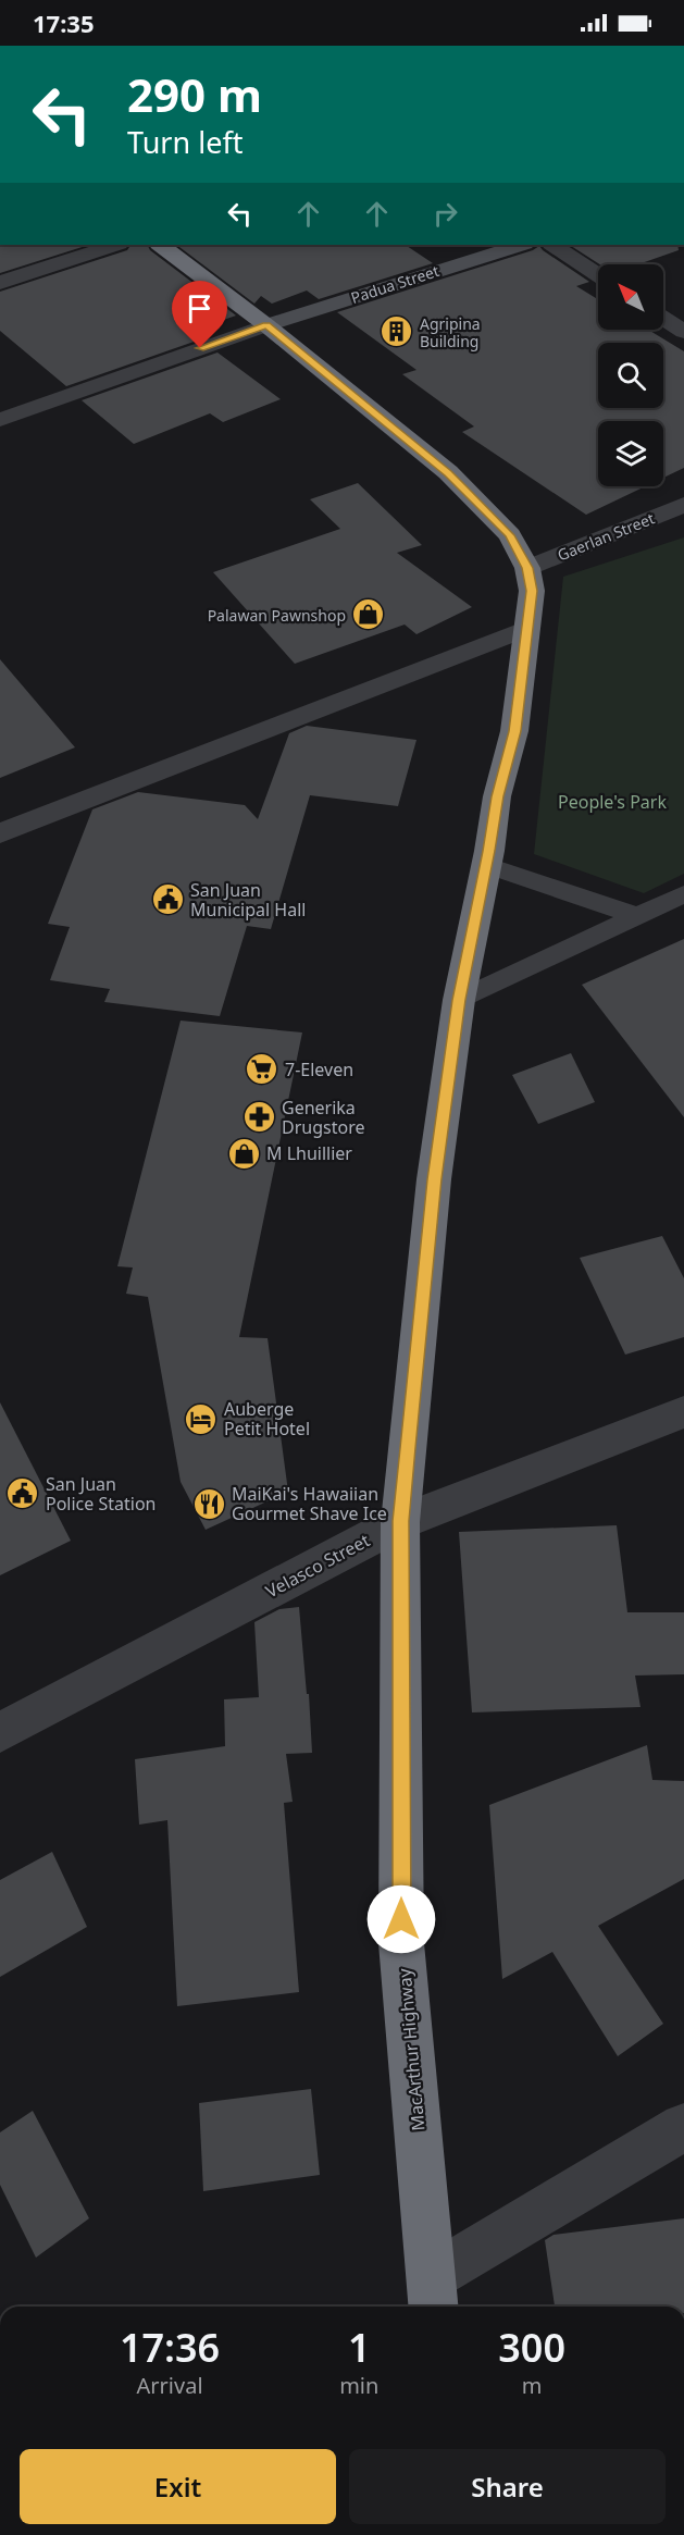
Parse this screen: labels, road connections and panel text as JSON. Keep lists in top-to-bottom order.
{
  "streets": {
    "highway": ["MacArthur Highway"],
    "main road": ["Padua Street"],
    "street": ["Gaerlan Street", "Velasco Street"]
  },
  "crossings": [
    ["Padua Street", "MacArthur Highway"],
    ["Gaerlan Street", "MacArthur Highway"],
    ["Velasco Street", "MacArthur Highway"]
  ],
  "parks": ["People's Park"],
  "places": {
    "building": ["Agripina Building"],
    "shop": ["Palawan Pawnshop", "M Lhuillier"],
    "public building": ["San Juan Municipal Hall", "San Juan Police Station"],
    "supermarket": ["7-Eleven"],
    "pharmacy": ["Generika Drugstore"],
    "hotel": ["Auberge Petit Hotel"],
    "restaurant": ["MaiKai's Hawaiian Gourmet Shave Ice"]
  },
  "north": "top left",
  "page": {
    "status": "17:35",
    "turn": ["290 m", "Turn left"],
    "eta": [
      "17:36",
      "Arrival",
      "1",
      "min",
      "300",
      "m"
    ],
    "buttons": ["Exit", "Share"]
  }
}
